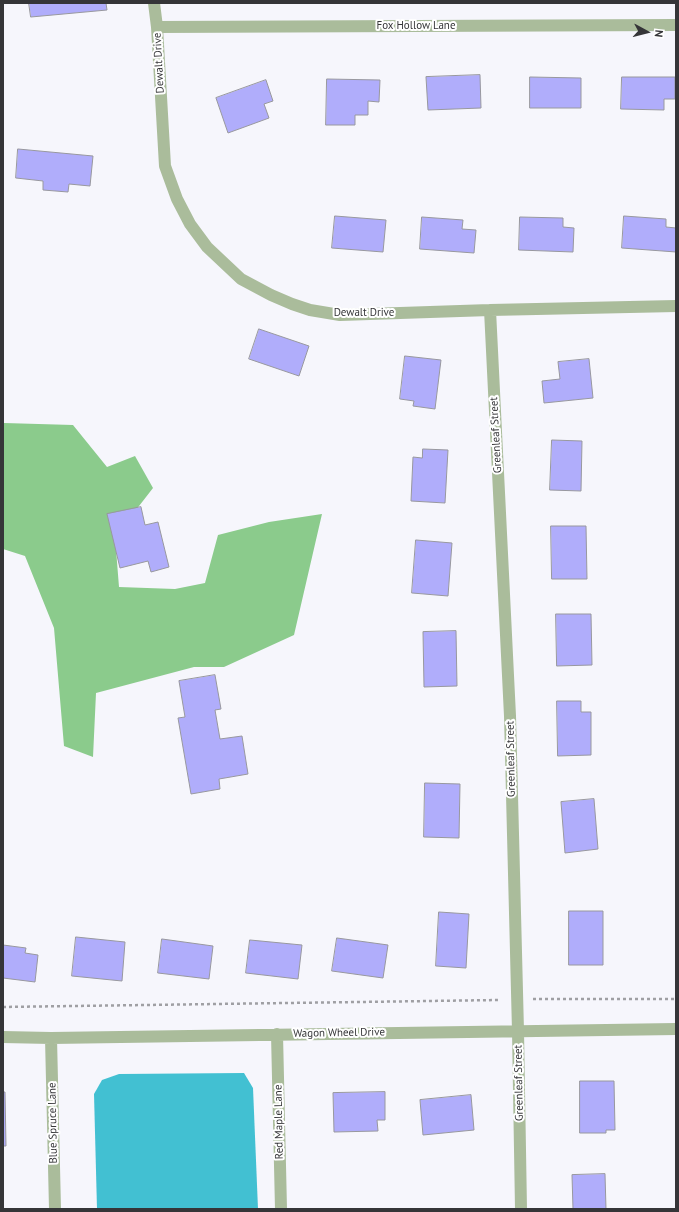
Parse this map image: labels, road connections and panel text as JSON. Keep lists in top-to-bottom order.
{
  "streets": {
    "street": [
      "Fox Hollow Lane",
      "Dewalt Drive",
      "Greenleaf Street",
      "Wagon Wheel Drive",
      "Red Maple Lane",
      "Blue Spruce Lane"
    ]
  },
  "crossings": [
    ["Fox Hollow Lane", "Dewalt Drive"],
    ["Dewalt Drive", "Greenleaf Street"],
    ["Greenleaf Street", "Wagon Wheel Drive"],
    ["Wagon Wheel Drive", "Red Maple Lane"],
    ["Wagon Wheel Drive", "Blue Spruce Lane"]
  ],
  "north": "right"
}
